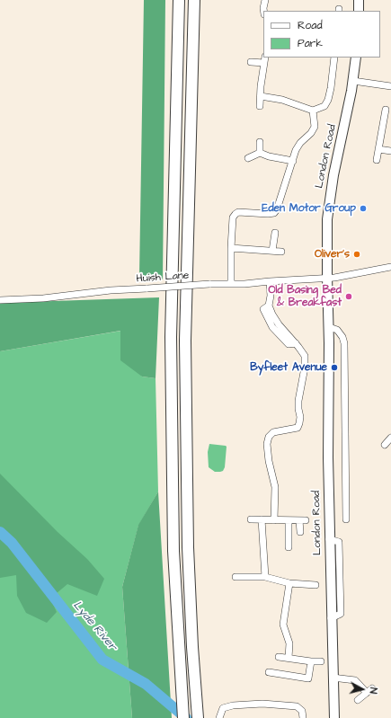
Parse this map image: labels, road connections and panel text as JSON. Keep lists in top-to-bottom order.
{
  "streets": {
    "main road": ["London Road"],
    "street": ["Huish Lane"]
  },
  "crossings": [
    ["London Road", "Huish Lane"]
  ],
  "water": ["Lyde River"],
  "places": [
    "Eden Motor Group",
    "Oliver's",
    "Old Basing Bed & Breakfast",
    "Byfleet Avenue"
  ],
  "legend": ["Road", "Park"],
  "north": "right"
}
